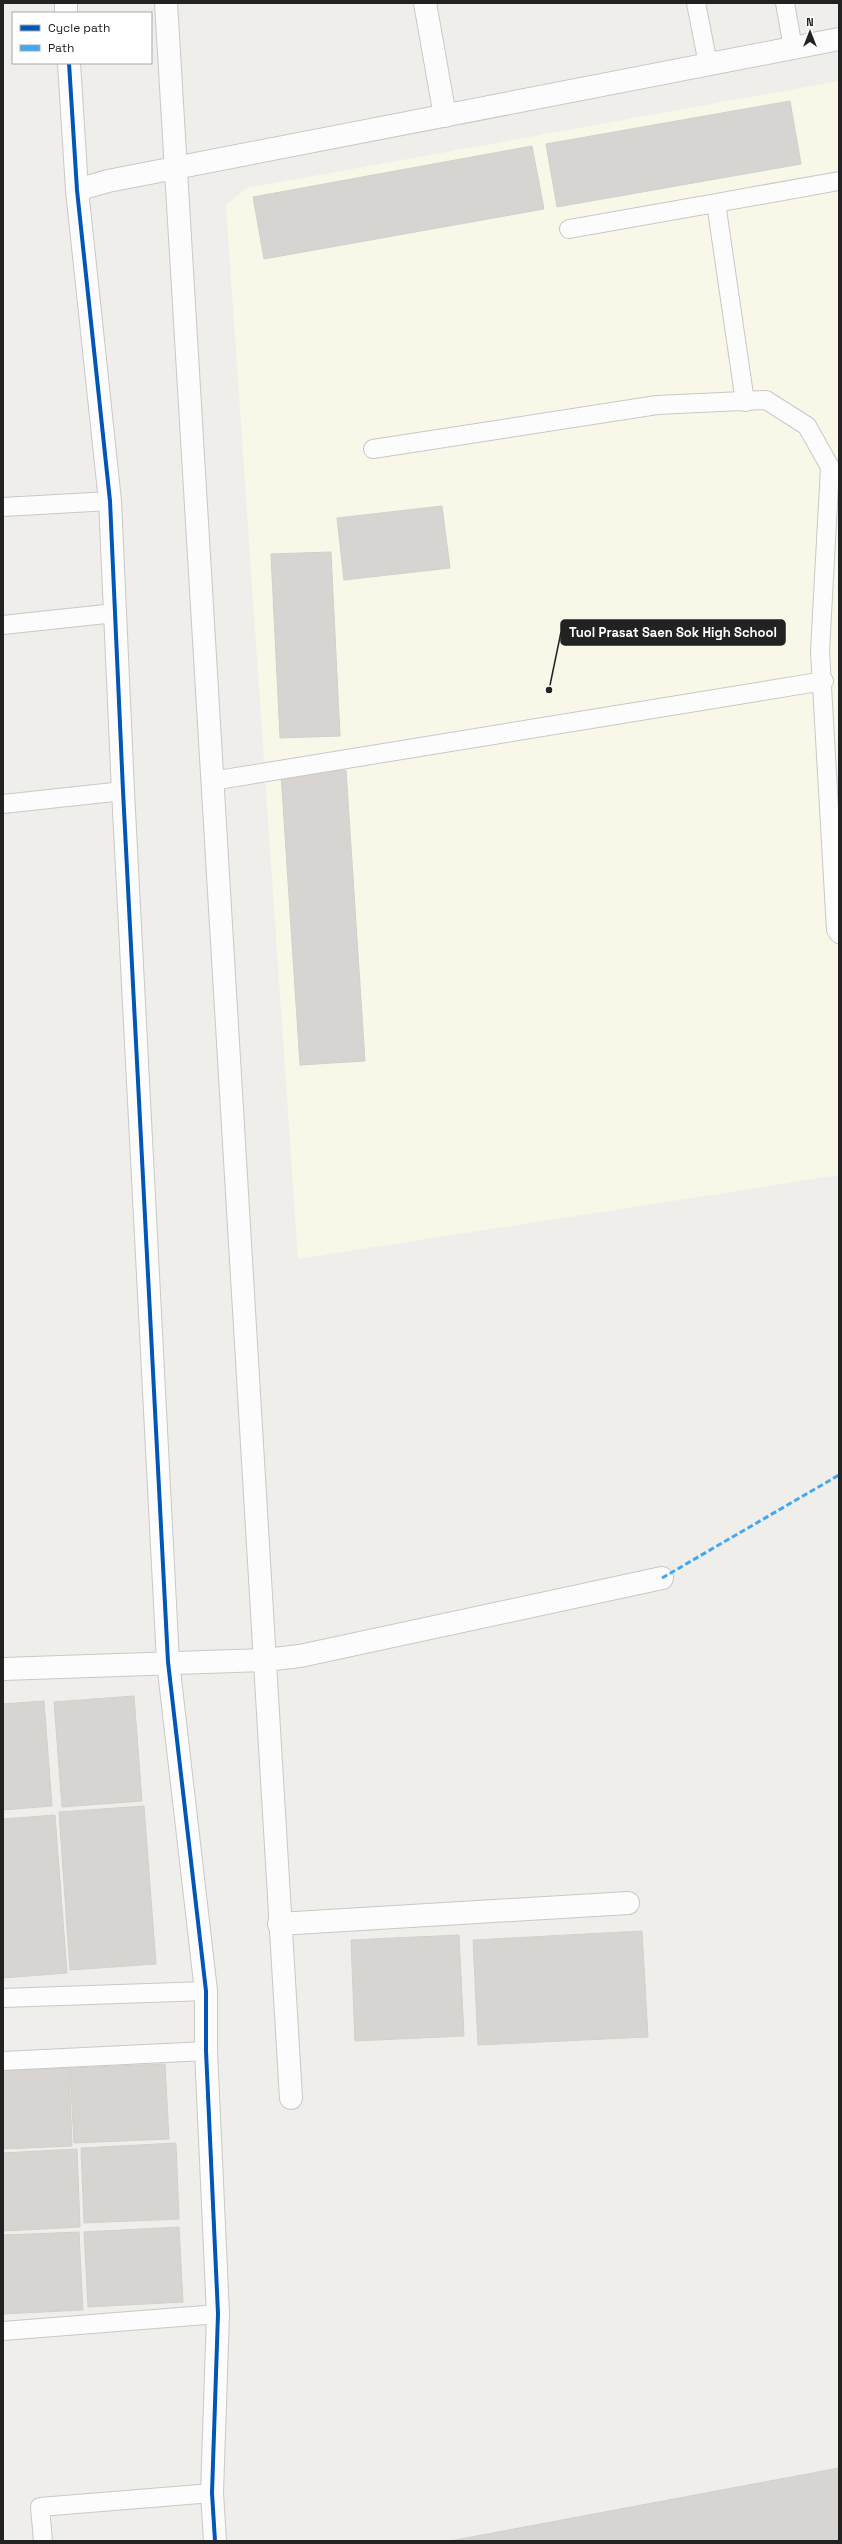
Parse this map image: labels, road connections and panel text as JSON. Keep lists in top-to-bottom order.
{
  "places": ["Tuol Prasat Saen Sok High School"],
  "legend": ["Cycle path", "Path"],
  "north": "top"
}
